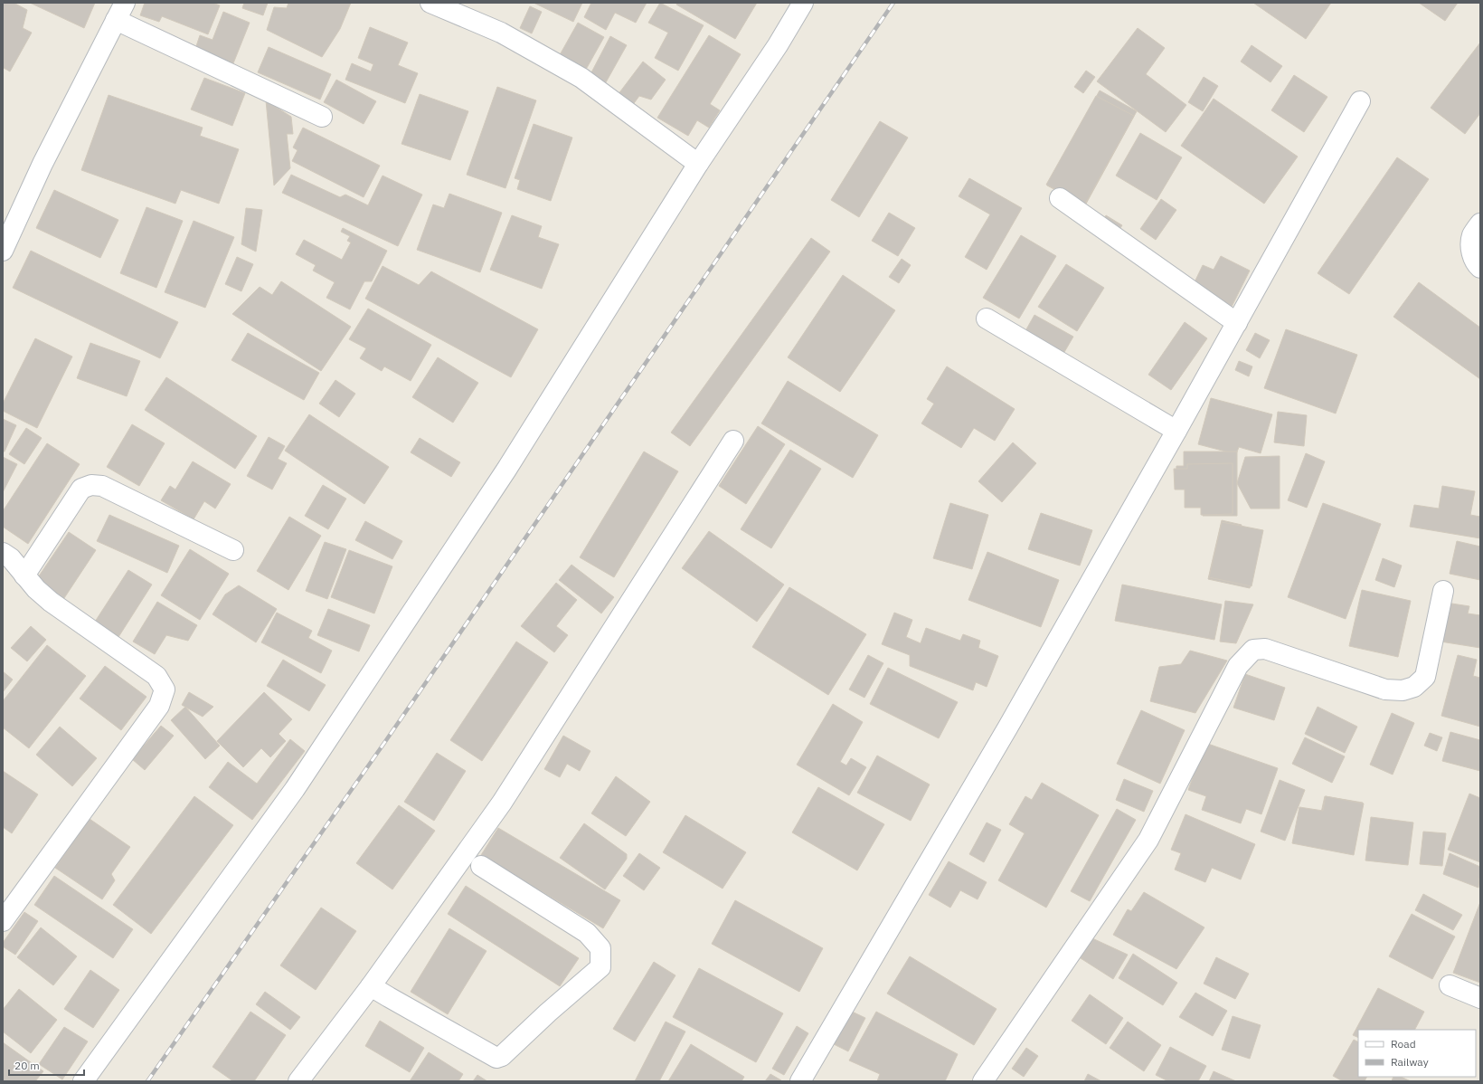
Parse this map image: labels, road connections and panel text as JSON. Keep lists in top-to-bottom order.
{
  "legend": ["Road", "Railway"],
  "scale_bar": "20 m"
}
